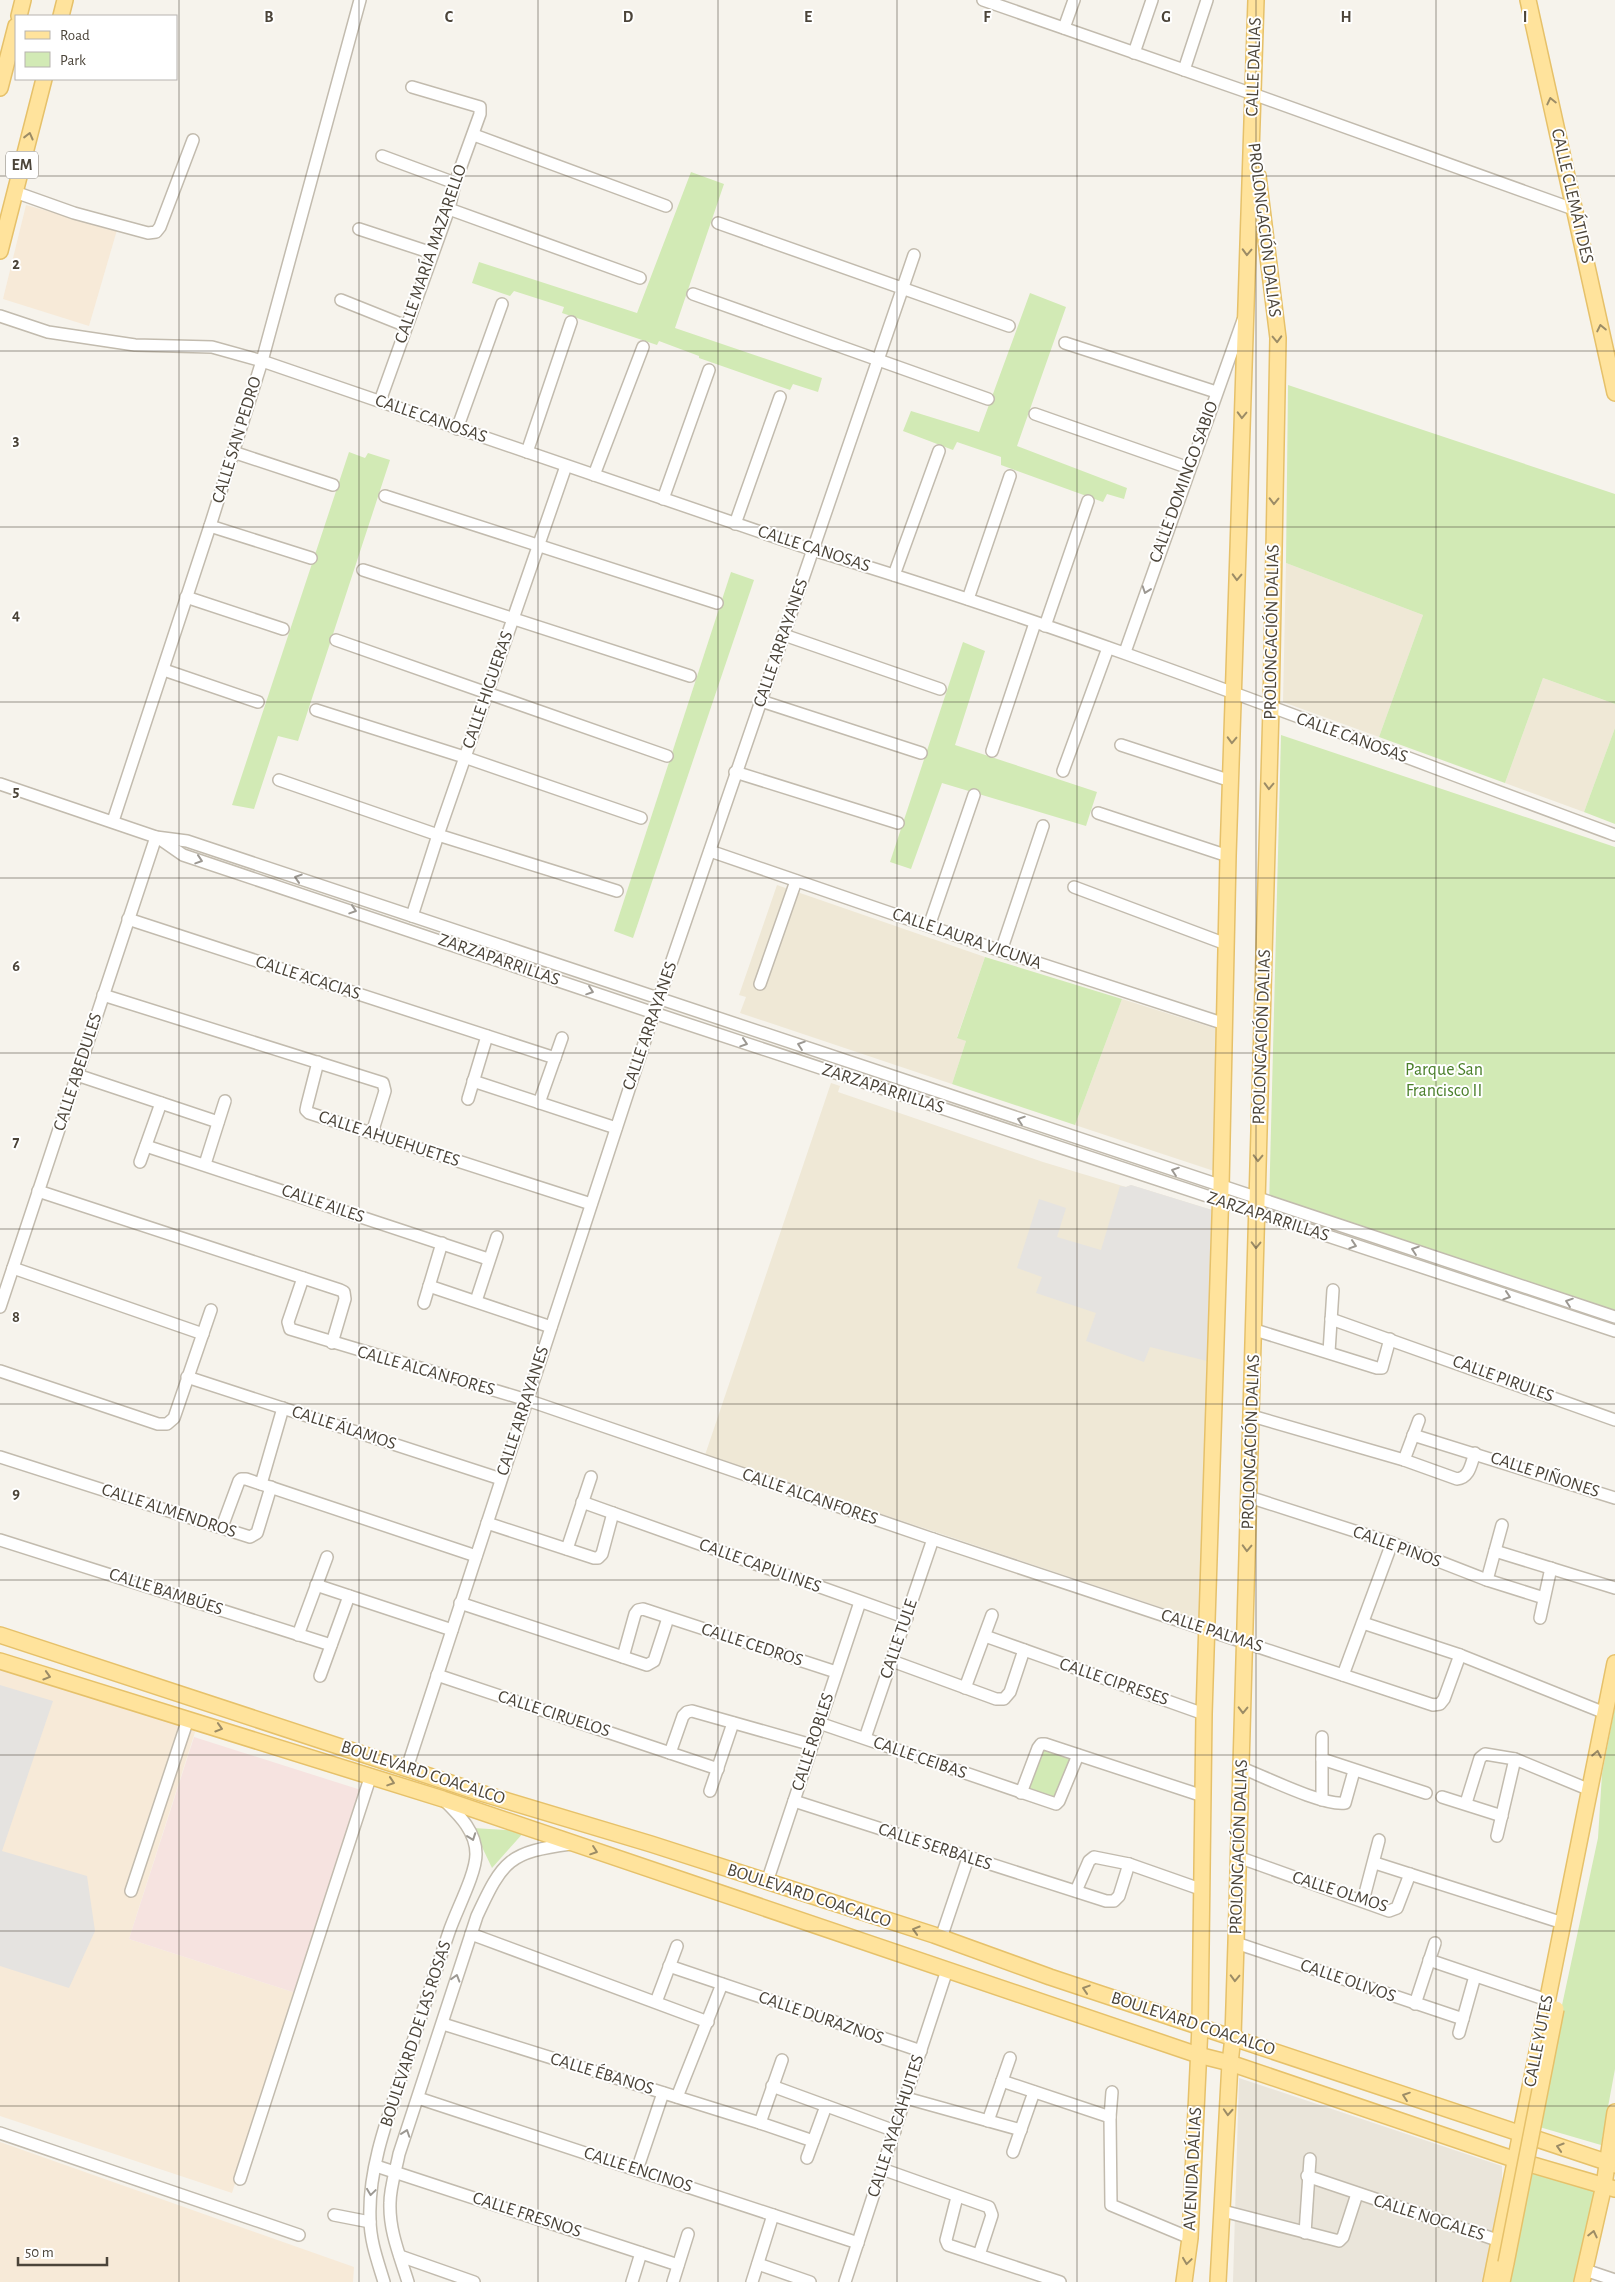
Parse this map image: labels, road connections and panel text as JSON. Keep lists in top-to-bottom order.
{
  "streets": {
    "main road": [
      "CALLE DALIAS",
      "EM",
      "CALLE CLEMÁTIDES",
      "PROLONGACIÓN DALIAS",
      "BOULEVARD COACALCO",
      "CALLE YUTES",
      "AVENIDA DÁLIAS"
    ],
    "street": [
      "CALLE MARÍA MAZARELLO",
      "CALLE CANOSAS",
      "CALLE SAN PEDRO",
      "CALLE DOMINGO SABIO",
      "CALLE ARRAYANES",
      "CALLE HIGUERAS",
      "CALLE LAURA VICUNA",
      "ZARZAPARRILLAS",
      "CALLE ACACIAS",
      "CALLE ABEDULES",
      "CALLE AHUEHUETES",
      "CALLE AILES",
      "CALLE ALCANFORES",
      "CALLE PIRULES",
      "CALLE ÁLAMOS",
      "CALLE PIÑONES",
      "CALLE ALMENDROS",
      "CALLE PINOS",
      "CALLE CAPULINES",
      "CALLE BAMBÚES",
      "CALLE PALMAS",
      "CALLE TULE",
      "CALLE CEDROS",
      "CALLE CIPRESES",
      "CALLE CIRUELOS",
      "CALLE ROBLES",
      "CALLE CEIBAS",
      "CALLE SERBALES",
      "CALLE OLMOS",
      "CALLE OLIVOS",
      "CALLE DURAZNOS",
      "BOULEVARD DE LAS ROSAS",
      "CALLE ÉBANOS",
      "CALLE AYACAHUITES",
      "CALLE ENCINOS",
      "CALLE FRESNOS",
      "CALLE NOGALES"
    ]
  },
  "crossings": [
    ["CALLE DALIAS", "PROLONGACIÓN DALIAS"],
    ["PROLONGACIÓN DALIAS", "CALLE CANOSAS"],
    ["PROLONGACIÓN DALIAS", "CALLE DOMINGO SABIO"],
    ["PROLONGACIÓN DALIAS", "CALLE LAURA VICUNA"],
    ["PROLONGACIÓN DALIAS", "ZARZAPARRILLAS"],
    ["PROLONGACIÓN DALIAS", "CALLE PIÑONES"],
    ["PROLONGACIÓN DALIAS", "CALLE PINOS"],
    ["PROLONGACIÓN DALIAS", "CALLE PALMAS"],
    ["PROLONGACIÓN DALIAS", "CALLE CIPRESES"],
    ["PROLONGACIÓN DALIAS", "BOULEVARD COACALCO"],
    ["PROLONGACIÓN DALIAS", "CALLE OLMOS"],
    ["PROLONGACIÓN DALIAS", "CALLE OLIVOS"],
    ["PROLONGACIÓN DALIAS", "AVENIDA DÁLIAS"],
    ["CALLE MARÍA MAZARELLO", "CALLE CANOSAS"],
    ["CALLE CANOSAS", "CALLE SAN PEDRO"],
    ["CALLE CANOSAS", "CALLE DOMINGO SABIO"],
    ["CALLE CANOSAS", "CALLE ARRAYANES"],
    ["CALLE CANOSAS", "CALLE HIGUERAS"],
    ["CALLE SAN PEDRO", "ZARZAPARRILLAS"],
    ["CALLE ARRAYANES", "CALLE LAURA VICUNA"],
    ["CALLE ARRAYANES", "ZARZAPARRILLAS"],
    ["CALLE ARRAYANES", "CALLE AHUEHUETES"],
    ["CALLE ARRAYANES", "CALLE ALCANFORES"],
    ["CALLE ARRAYANES", "CALLE ÁLAMOS"],
    ["CALLE ARRAYANES", "CALLE CIRUELOS"],
    ["CALLE ARRAYANES", "BOULEVARD COACALCO"],
    ["CALLE HIGUERAS", "ZARZAPARRILLAS"],
    ["ZARZAPARRILLAS", "CALLE ABEDULES"],
    ["CALLE ACACIAS", "CALLE ABEDULES"],
    ["CALLE ALCANFORES", "CALLE PALMAS"],
    ["CALLE ALCANFORES", "CALLE TULE"],
    ["CALLE CAPULINES", "CALLE TULE"],
    ["CALLE CAPULINES", "CALLE ROBLES"],
    ["CALLE PALMAS", "CALLE TULE"],
    ["CALLE TULE", "CALLE CEIBAS"],
    ["CALLE CEDROS", "CALLE ROBLES"],
    ["CALLE ROBLES", "CALLE CEIBAS"],
    ["CALLE ROBLES", "BOULEVARD COACALCO"],
    ["CALLE ROBLES", "CALLE SERBALES"],
    ["BOULEVARD COACALCO", "BOULEVARD DE LAS ROSAS"],
    ["BOULEVARD COACALCO", "CALLE YUTES"],
    ["BOULEVARD COACALCO", "CALLE AYACAHUITES"],
    ["BOULEVARD COACALCO", "AVENIDA DÁLIAS"],
    ["CALLE DURAZNOS", "CALLE AYACAHUITES"],
    ["BOULEVARD DE LAS ROSAS", "CALLE ÉBANOS"],
    ["BOULEVARD DE LAS ROSAS", "CALLE ENCINOS"],
    ["BOULEVARD DE LAS ROSAS", "CALLE FRESNOS"],
    ["CALLE YUTES", "CALLE NOGALES"],
    ["CALLE AYACAHUITES", "CALLE ENCINOS"],
    ["AVENIDA DÁLIAS", "CALLE NOGALES"]
  ],
  "one_way": ["CALLE CLEMÁTIDES"],
  "parks": ["Parque San Francisco II"],
  "legend": ["Road", "Park"],
  "scale_bar": "50 m",
  "grid": {
    "columns": [
      "B",
      "C",
      "D",
      "E",
      "F",
      "G",
      "H",
      "I"
    ],
    "rows": [
      "2",
      "3",
      "4",
      "5",
      "6",
      "7",
      "8",
      "9"
    ]
  }
}
